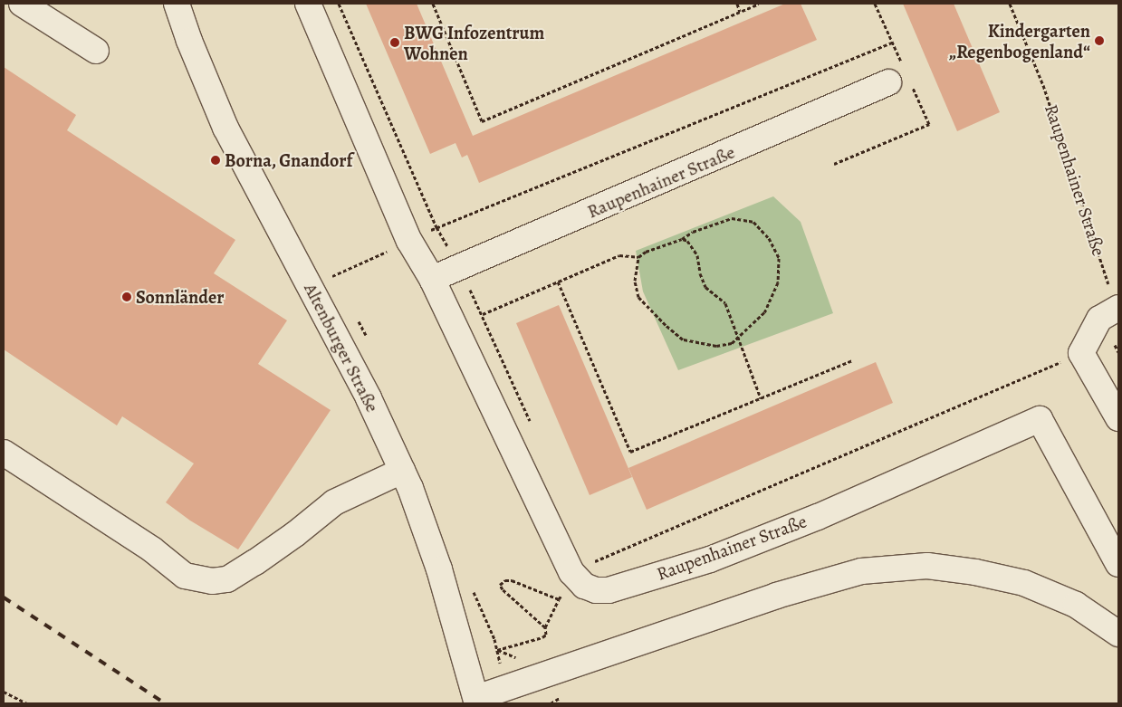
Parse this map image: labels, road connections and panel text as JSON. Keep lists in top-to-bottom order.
{
  "streets": {
    "street": ["Raupenhainer Straße", "Altenburger Straße"]
  },
  "places": [
    "Kindergarten „Regenbogenland“",
    "BWG Infozentrum Wohnen",
    "Borna, Gnandorf",
    "Sonnländer"
  ]
}
